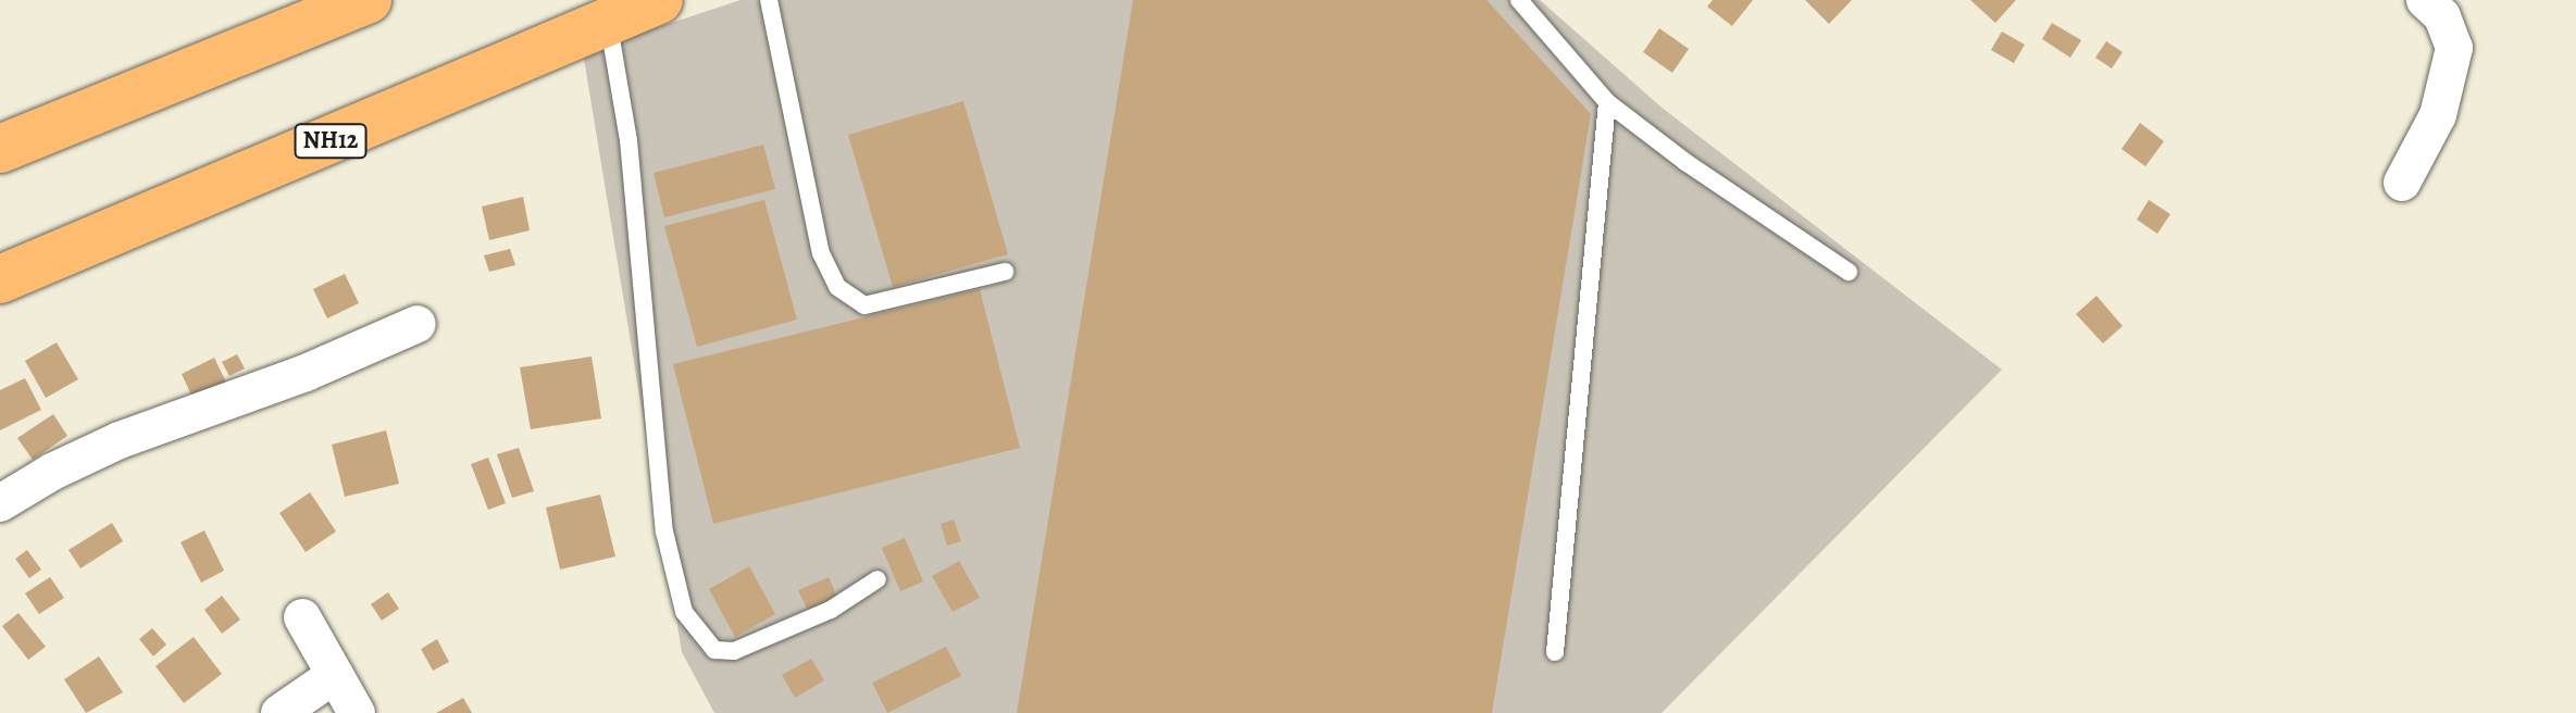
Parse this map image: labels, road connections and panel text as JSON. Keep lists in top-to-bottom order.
{
  "streets": {
    "highway": ["NH12"]
  }
}
